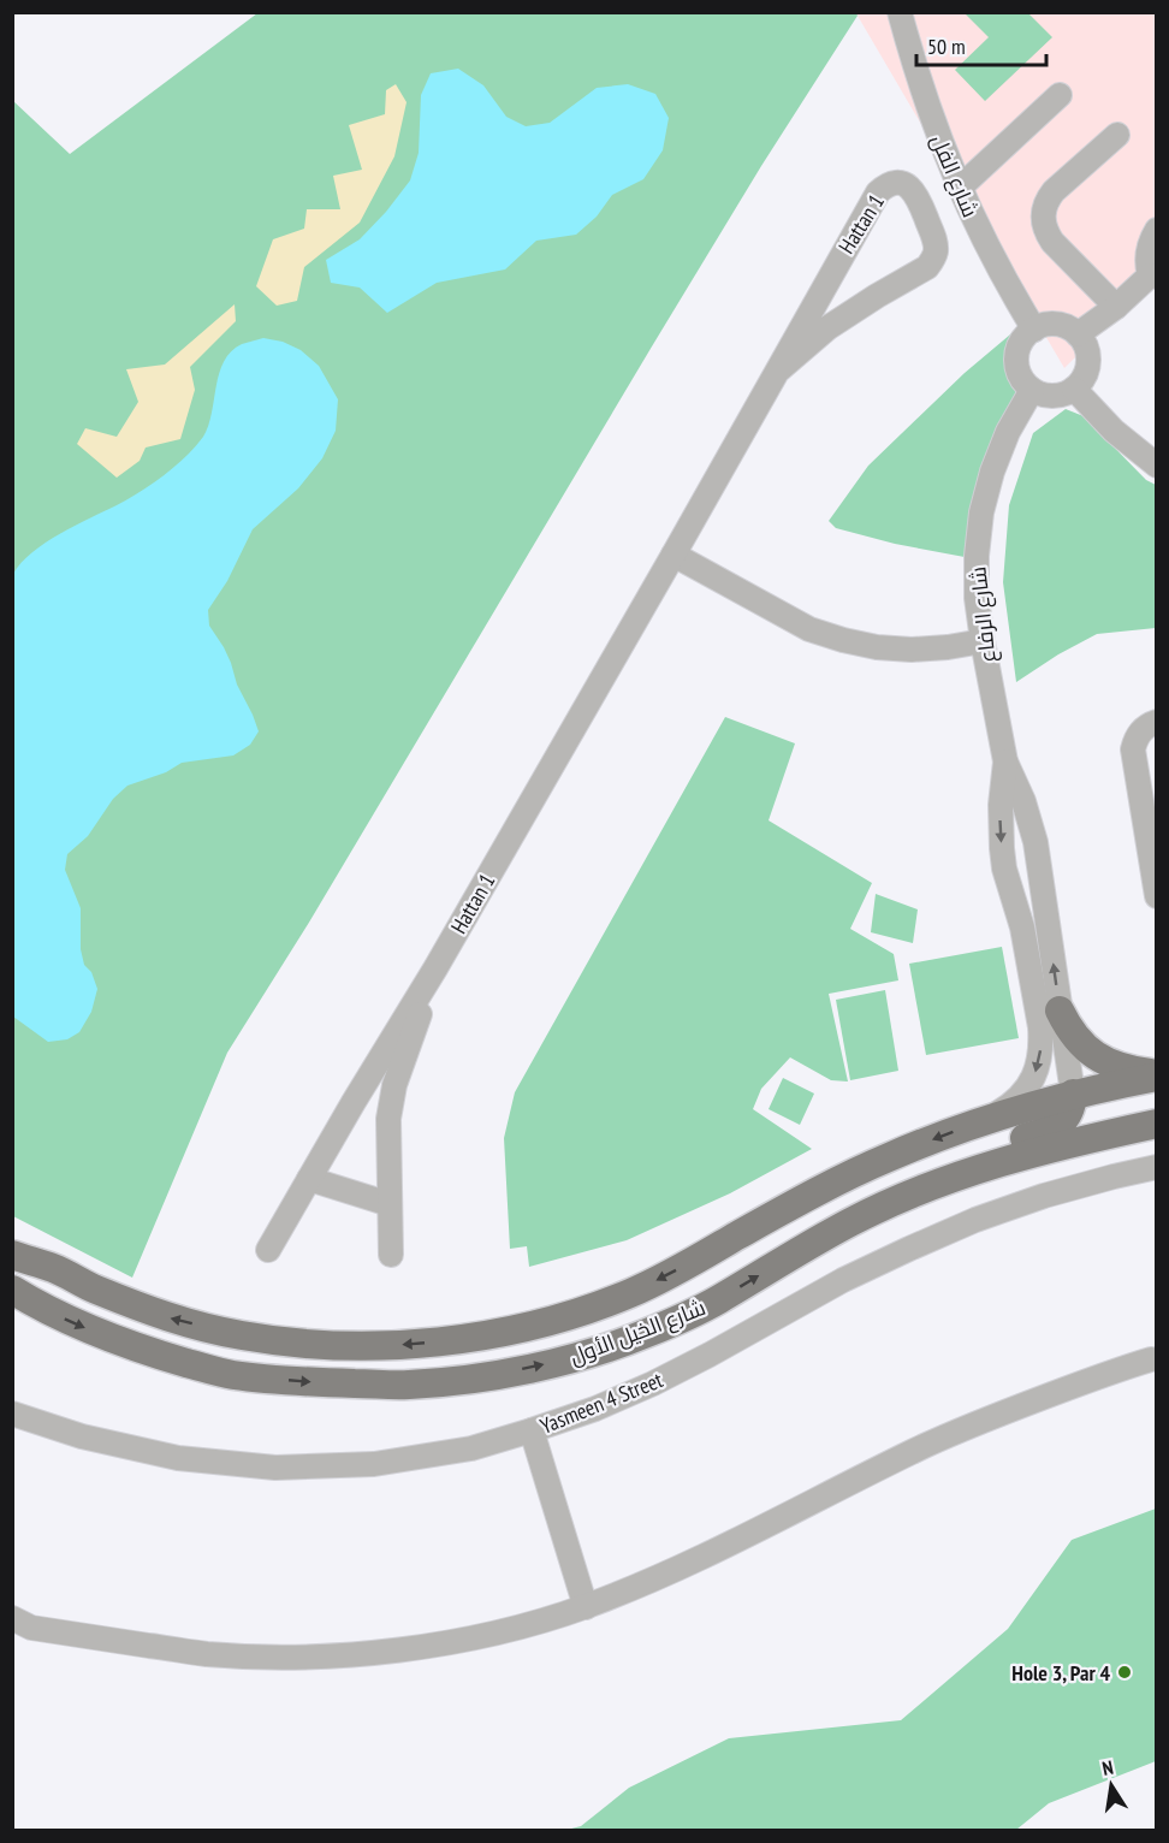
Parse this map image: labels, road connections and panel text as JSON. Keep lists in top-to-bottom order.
{
  "streets": {
    "main road": ["شارع الخيل الأول"],
    "street": [
      "شارع الفل",
      "Hattan 1",
      "شارع الرفاع",
      "Yasmeen 4 Street"
    ]
  },
  "crossings": [
    ["شارع الفل", "شارع الرفاع"],
    ["شارع الرفاع", "شارع الخيل الأول"]
  ],
  "places": ["Hole 3, Par 4"],
  "scale_bar": "50 m",
  "north": "top"
}
